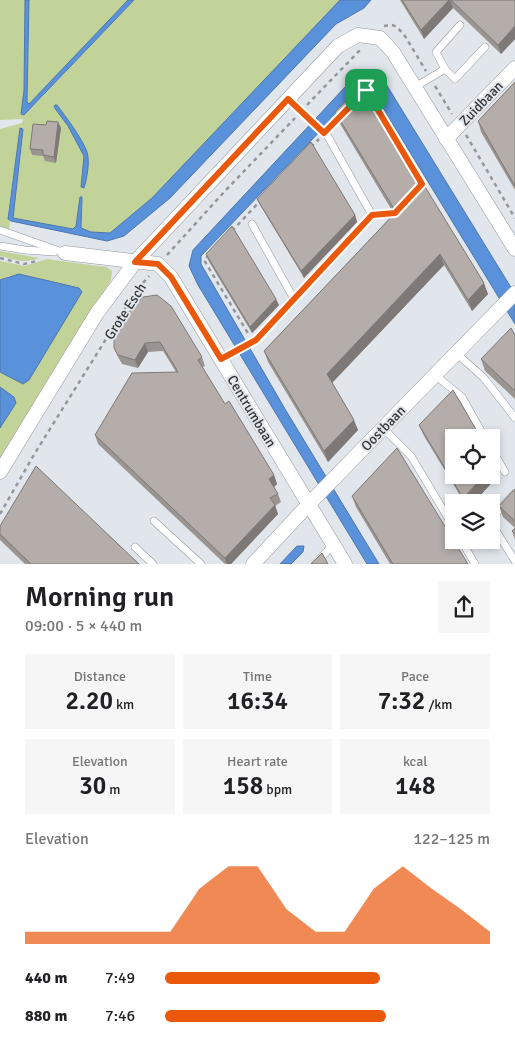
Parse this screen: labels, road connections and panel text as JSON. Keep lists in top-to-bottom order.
{
  "streets": {
    "street": [
      "Zuidbaan",
      "Grote Esch",
      "Centrumbaan",
      "Oostbaan"
    ]
  },
  "crossings": [
    ["Zuidbaan", "Grote Esch"],
    ["Grote Esch", "Centrumbaan"],
    ["Centrumbaan", "Oostbaan"]
  ],
  "page": {
    "heading": ["Morning run", "09:00 · 5 × 440 m"],
    "stats": [
      ["Distance", "2.20 km"],
      ["Time", "16:34"],
      ["Pace", "7:32 /km"],
      ["Elevation", "30 m"],
      ["Heart rate", "158 bpm"],
      ["kcal", "148"]
    ],
    "chart": ["Elevation", "122–125 m"],
    "list": [
      {
        "name": "440 m",
        "note": "7:49"
      },
      {
        "name": "880 m",
        "note": "7:46"
      }
    ]
  }
}
